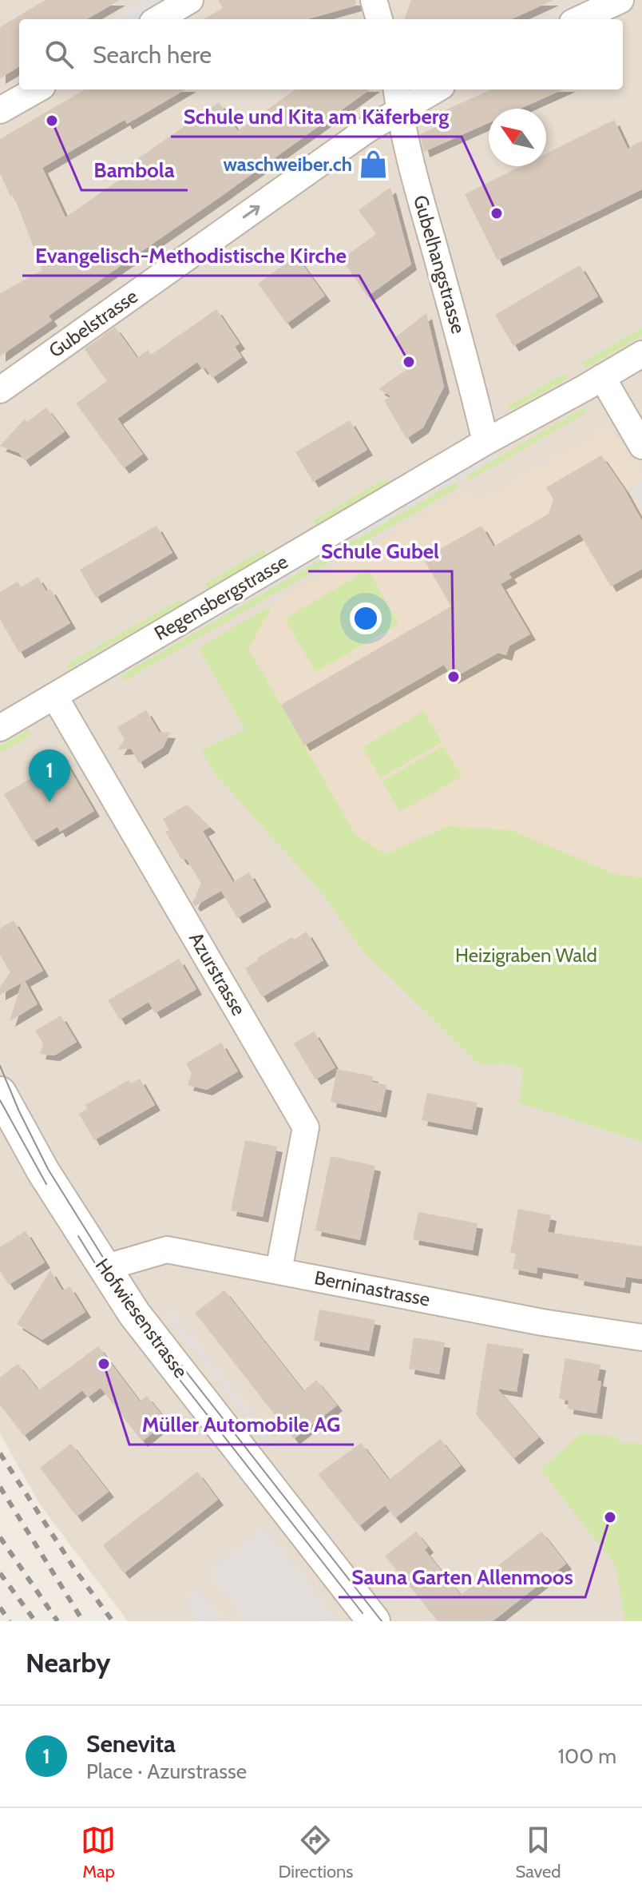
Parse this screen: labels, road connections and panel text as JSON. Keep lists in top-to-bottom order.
{
  "streets": {
    "street": [
      "Gubelhangstrasse",
      "Gubelstrasse",
      "Regensbergstrasse",
      "Azurstrasse",
      "Berninastrasse",
      "Hofwiesenstrasse"
    ]
  },
  "crossings": [
    ["Gubelhangstrasse", "Gubelstrasse"],
    ["Gubelhangstrasse", "Regensbergstrasse"],
    ["Regensbergstrasse", "Azurstrasse"],
    ["Azurstrasse", "Berninastrasse"],
    ["Berninastrasse", "Hofwiesenstrasse"]
  ],
  "one_way": ["Gubelstrasse"],
  "parks": ["Heizigraben Wald"],
  "places": {
    "other": [
      "Bambola",
      "Schule und Kita am Käferberg",
      "Evangelisch-Methodistische Kirche",
      "Schule Gubel",
      "Müller Automobile AG",
      "Sauna Garten Allenmoos"
    ],
    "shop": ["waschweiber.ch"]
  },
  "north": "top left",
  "page": {
    "search": "Search here",
    "pins": "1",
    "heading": "Nearby",
    "list": [
      {
        "mark": "1",
        "name": "Senevita",
        "note": "Place · Azurstrasse",
        "value": "100 m"
      }
    ],
    "nav": ["Map", "Directions", "Saved"]
  }
}
